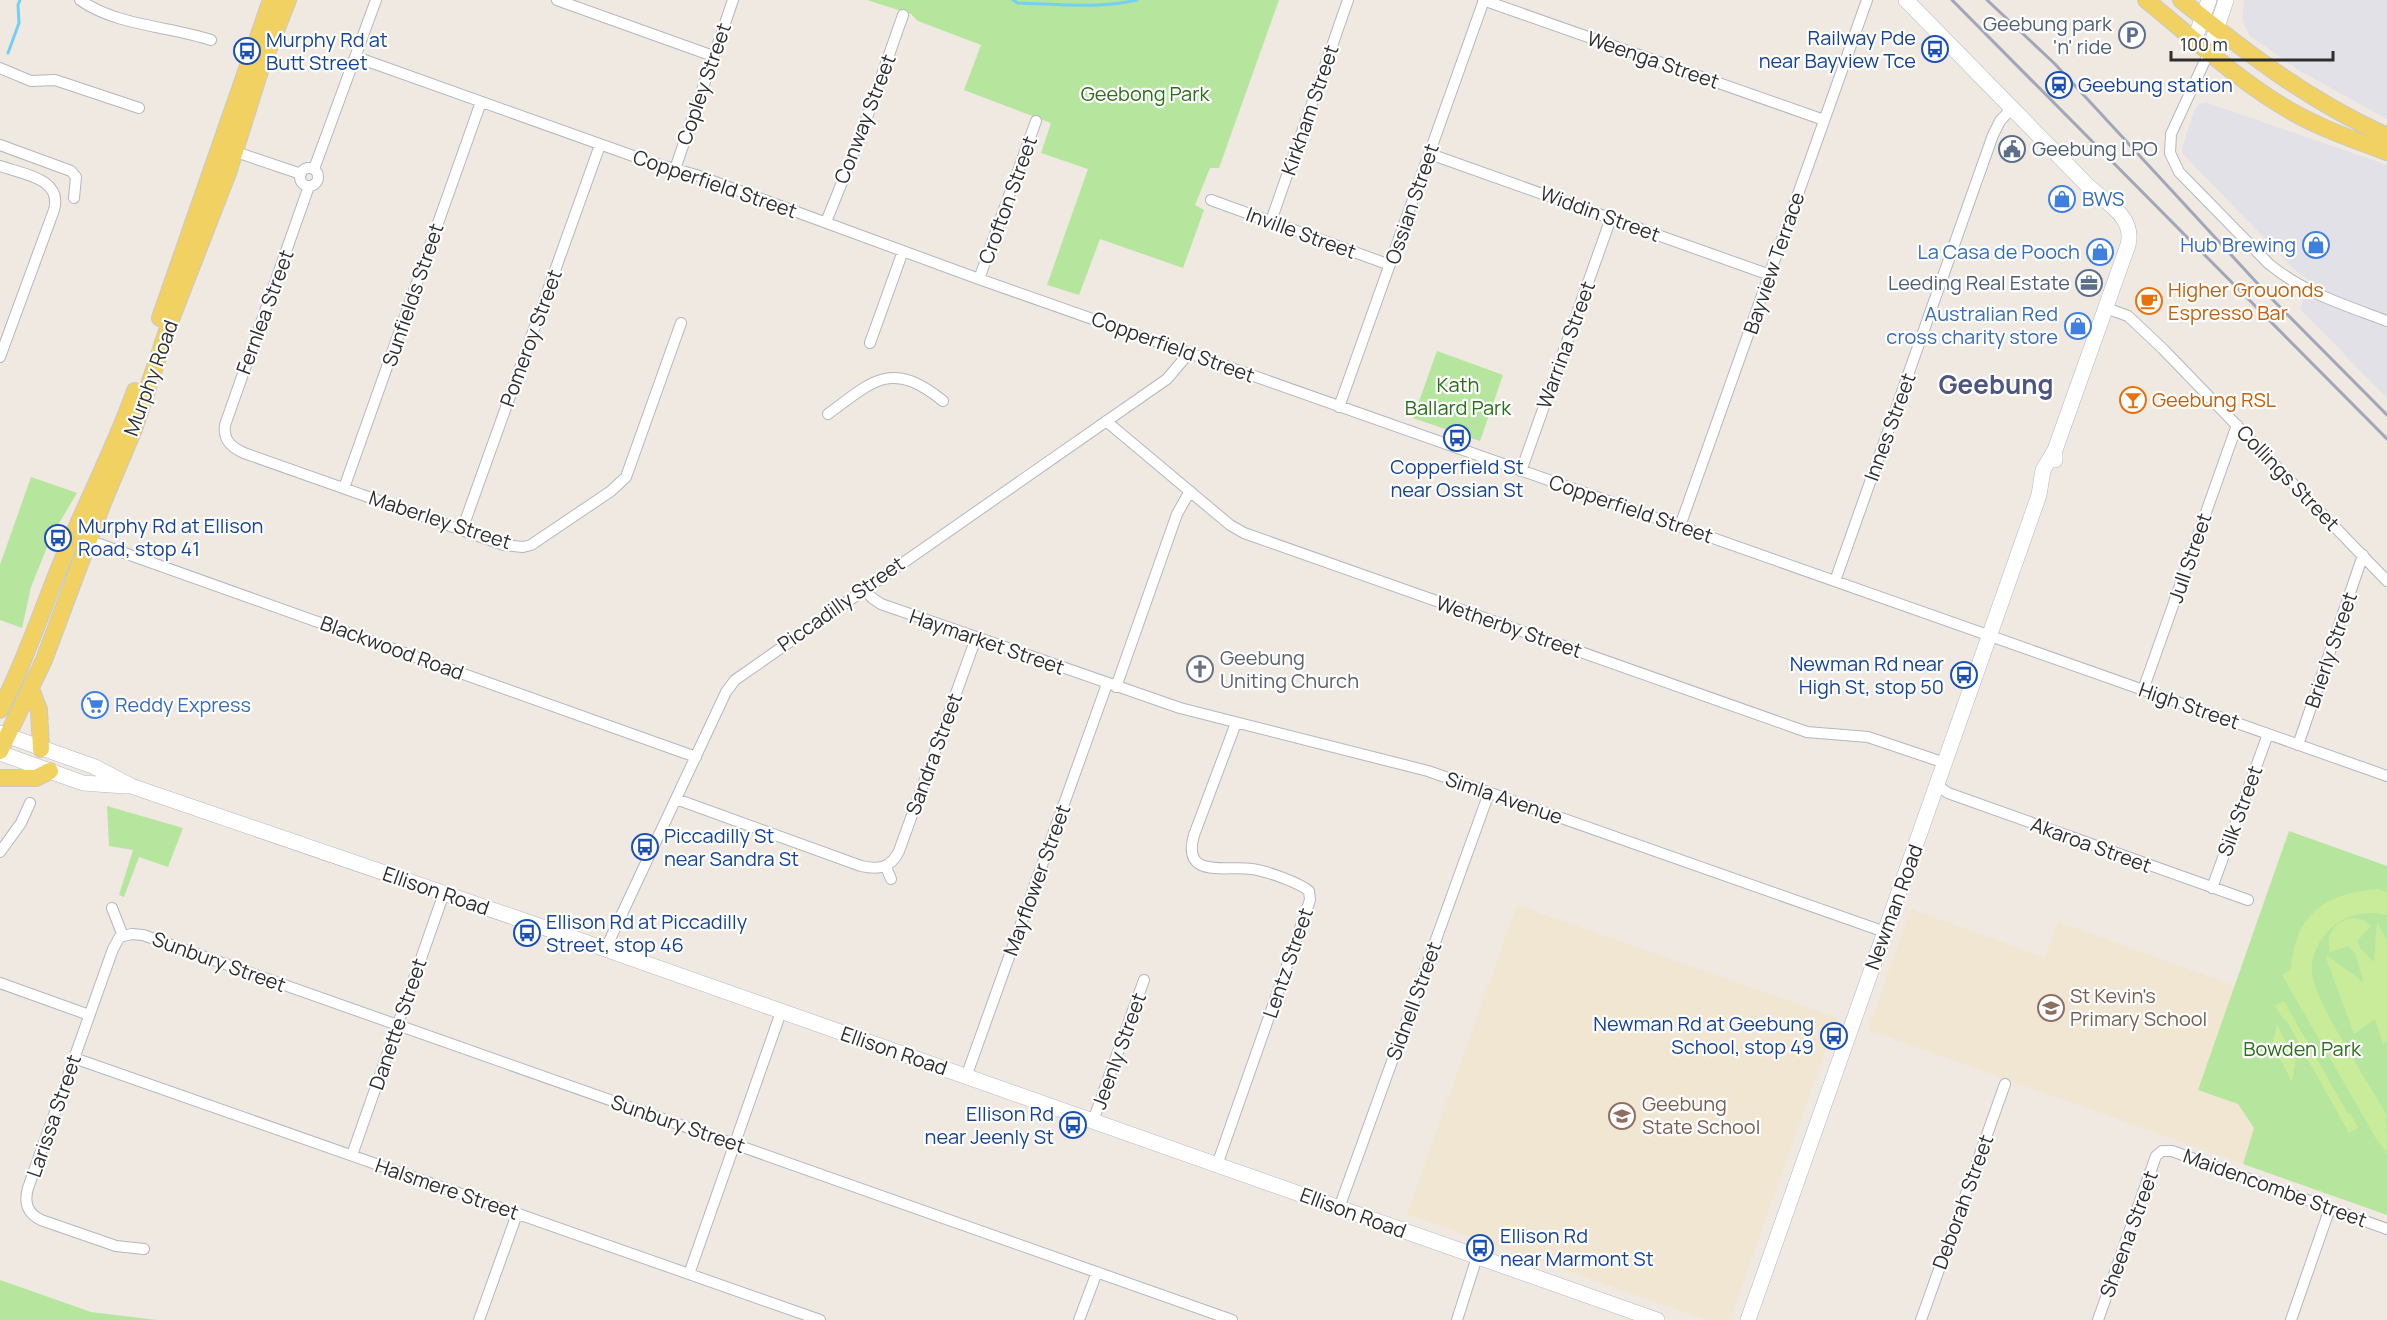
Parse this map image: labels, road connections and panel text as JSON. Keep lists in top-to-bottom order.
{
  "streets": {
    "main road": ["Murphy Road"],
    "street": [
      "Weenga Street",
      "Copley Street",
      "Kirkham Street",
      "Conway Street",
      "Copperfield Street",
      "Crofton Street",
      "Ossian Street",
      "Widdin Street",
      "Inville Street",
      "Bayview Terrace",
      "Sunfields Street",
      "Fernlea Street",
      "Pomeroy Street",
      "Warrina Street",
      "Innes Street",
      "Collings Street",
      "Maberley Street",
      "Jull Street",
      "Piccadilly Street",
      "Wetherby Street",
      "Haymarket Street",
      "Blackwood Road",
      "Brierly Street",
      "High Street",
      "Sandra Street",
      "Simla Avenue",
      "Silk Street",
      "Akaroa Street",
      "Mayflower Street",
      "Ellison Road",
      "Newman Road",
      "Sunbury Street",
      "Lentz Street",
      "Sidnell Street",
      "Danette Street",
      "Jeenly Street",
      "Larissa Street",
      "Maidencombe Street",
      "Halsmere Street",
      "Deborah Street",
      "Sheena Street"
    ]
  },
  "crossings": [
    ["Weenga Street", "Ossian Street"],
    ["Weenga Street", "Bayview Terrace"],
    ["Copley Street", "Copperfield Street"],
    ["Kirkham Street", "Inville Street"],
    ["Conway Street", "Copperfield Street"],
    ["Copperfield Street", "Crofton Street"],
    ["Copperfield Street", "Ossian Street"],
    ["Copperfield Street", "Bayview Terrace"],
    ["Copperfield Street", "Sunfields Street"],
    ["Copperfield Street", "Pomeroy Street"],
    ["Copperfield Street", "Warrina Street"],
    ["Copperfield Street", "Innes Street"],
    ["Copperfield Street", "Piccadilly Street"],
    ["Copperfield Street", "High Street"],
    ["Copperfield Street", "Newman Road"],
    ["Ossian Street", "Widdin Street"],
    ["Ossian Street", "Inville Street"],
    ["Widdin Street", "Bayview Terrace"],
    ["Widdin Street", "Warrina Street"],
    ["Sunfields Street", "Maberley Street"],
    ["Fernlea Street", "Maberley Street"],
    ["Pomeroy Street", "Maberley Street"],
    ["Murphy Road", "Blackwood Road"],
    ["Murphy Road", "Ellison Road"],
    ["Innes Street", "Newman Road"],
    ["Collings Street", "Jull Street"],
    ["Collings Street", "Brierly Street"],
    ["Collings Street", "Newman Road"],
    ["Jull Street", "High Street"],
    ["Piccadilly Street", "Wetherby Street"],
    ["Piccadilly Street", "Haymarket Street"],
    ["Piccadilly Street", "Blackwood Road"],
    ["Piccadilly Street", "Ellison Road"],
    ["Wetherby Street", "Mayflower Street"],
    ["Wetherby Street", "Newman Road"],
    ["Haymarket Street", "Sandra Street"],
    ["Haymarket Street", "Simla Avenue"],
    ["Haymarket Street", "Mayflower Street"],
    ["Brierly Street", "High Street"],
    ["High Street", "Silk Street"],
    ["High Street", "Newman Road"],
    ["Simla Avenue", "Mayflower Street"],
    ["Simla Avenue", "Newman Road"],
    ["Simla Avenue", "Lentz Street"],
    ["Simla Avenue", "Sidnell Street"],
    ["Silk Street", "Akaroa Street"],
    ["Akaroa Street", "Newman Road"],
    ["Mayflower Street", "Ellison Road"],
    ["Ellison Road", "Lentz Street"],
    ["Ellison Road", "Sidnell Street"],
    ["Ellison Road", "Danette Street"],
    ["Ellison Road", "Jeenly Street"],
    ["Sunbury Street", "Danette Street"],
    ["Sunbury Street", "Larissa Street"],
    ["Danette Street", "Halsmere Street"],
    ["Larissa Street", "Halsmere Street"],
    ["Maidencombe Street", "Sheena Street"]
  ],
  "districts": ["Geebung"],
  "parks": ["Geebong Park", "Kath Ballard Park", "Bowden Park"],
  "places": {
    "parking": ["Geebung park 'n' ride"],
    "bus stop": [
      "Railway Pde near Bayview Tce",
      "Murphy Rd at Butt Street",
      "Copperfield St near Ossian St",
      "Murphy Rd at Ellison Road, stop 41",
      "Newman Rd near High St, stop 50",
      "Piccadilly St near Sandra St",
      "Ellison Rd at Piccadilly Street, stop 46",
      "Newman Rd at Geebung School, stop 49",
      "Ellison Rd near Jeenly St",
      "Ellison Rd near Marmont St"
    ],
    "station": ["Geebung station"],
    "public building": ["Geebung LPO"],
    "shop": [
      "BWS",
      "Hub Brewing",
      "La Casa de Pooch",
      "Australian Red cross charity store"
    ],
    "office": ["Leeding Real Estate"],
    "cafe": ["Higher Grouonds Espresso Bar"],
    "bar": ["Geebung RSL"],
    "church": ["Geebung Uniting Church"],
    "supermarket": ["Reddy Express"],
    "school or university": ["St Kevin's Primary School", "Geebung State School"]
  },
  "scale_bar": "100 m"
}
